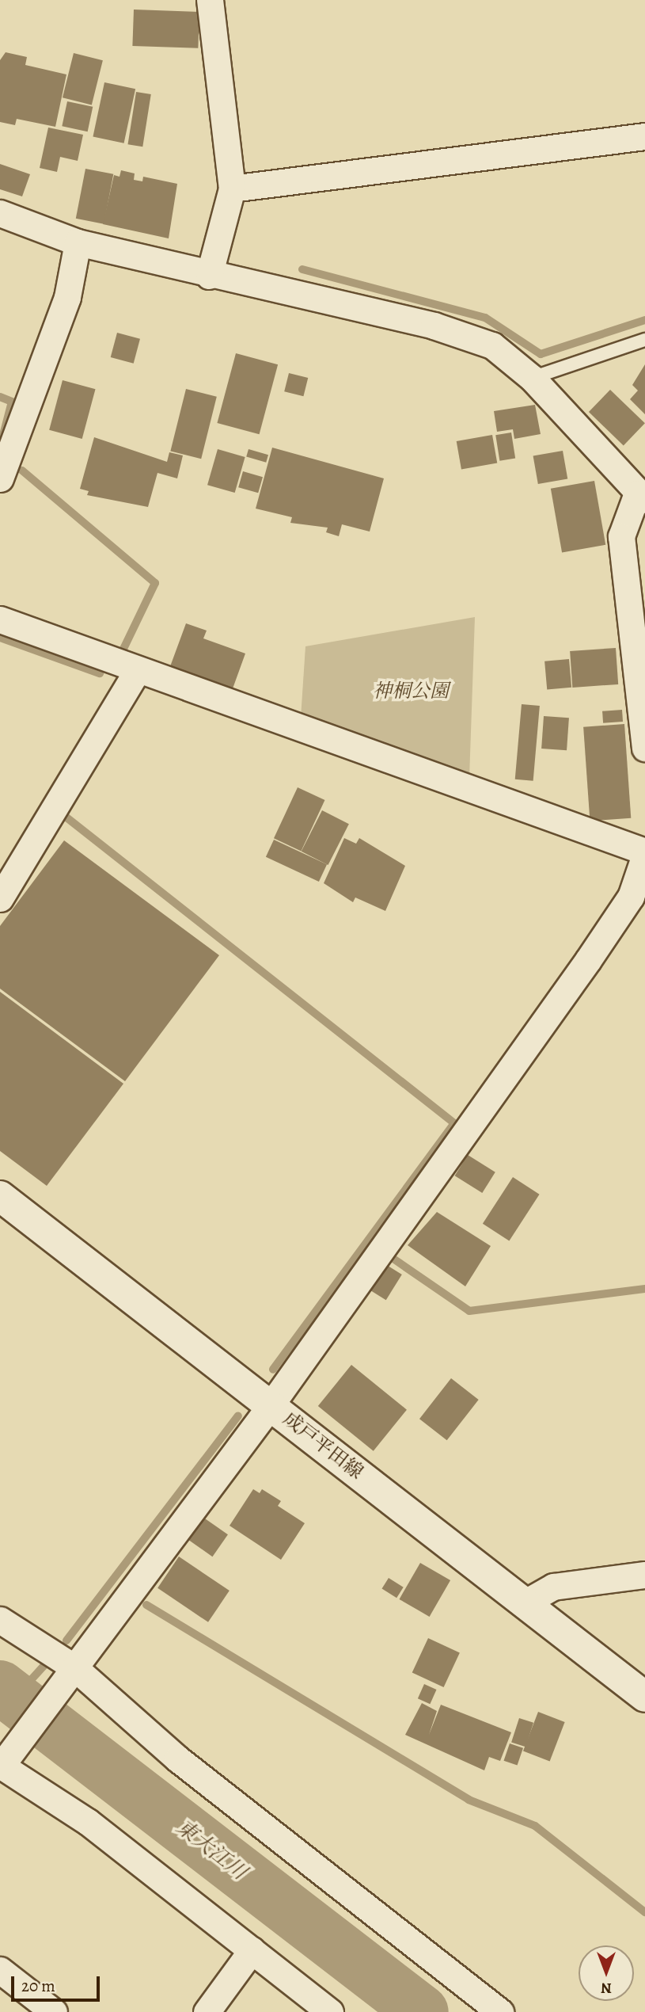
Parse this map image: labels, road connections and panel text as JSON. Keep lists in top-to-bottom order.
{
  "streets": {
    "main road": ["成戸平田線"]
  },
  "water": ["東大江川"],
  "parks": ["神桐公園"],
  "scale_bar": "20 m",
  "north": "bottom"
}
